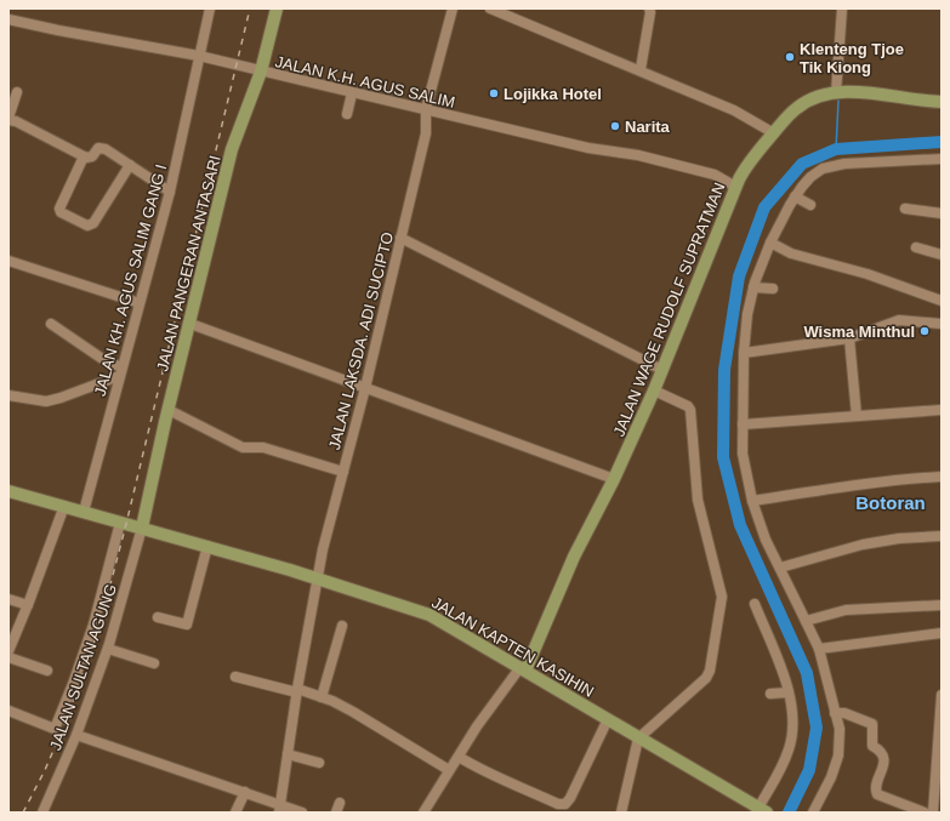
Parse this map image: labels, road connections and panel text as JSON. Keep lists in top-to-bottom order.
{
  "streets": {
    "main road": ["JALAN PANGERAN ANTASARI", "JALAN WAGE RUDOLF SUPRATMAN", "JALAN KAPTEN KASIHIN"],
    "street": [
      "JALAN K.H. AGUS SALIM",
      "JALAN KH. AGUS SALIM GANG I",
      "JALAN LAKSDA. ADI SUCIPTO",
      "JALAN SULTAN AGUNG"
    ]
  },
  "crossings": [
    ["JALAN K.H. AGUS SALIM", "JALAN PANGERAN ANTASARI"],
    ["JALAN K.H. AGUS SALIM", "JALAN KH. AGUS SALIM GANG I"],
    ["JALAN K.H. AGUS SALIM", "JALAN WAGE RUDOLF SUPRATMAN"],
    ["JALAN K.H. AGUS SALIM", "JALAN LAKSDA. ADI SUCIPTO"],
    ["JALAN PANGERAN ANTASARI", "JALAN KAPTEN KASIHIN"],
    ["JALAN PANGERAN ANTASARI", "JALAN SULTAN AGUNG"],
    ["JALAN KH. AGUS SALIM GANG I", "JALAN KAPTEN KASIHIN"],
    ["JALAN WAGE RUDOLF SUPRATMAN", "JALAN KAPTEN KASIHIN"],
    ["JALAN LAKSDA. ADI SUCIPTO", "JALAN KAPTEN KASIHIN"],
    ["JALAN KAPTEN KASIHIN", "JALAN SULTAN AGUNG"]
  ],
  "districts": ["Botoran"],
  "places": [
    "Klenteng Tjoe Tik Kiong",
    "Lojikka Hotel",
    "Narita",
    "Wisma Minthul"
  ]
}
